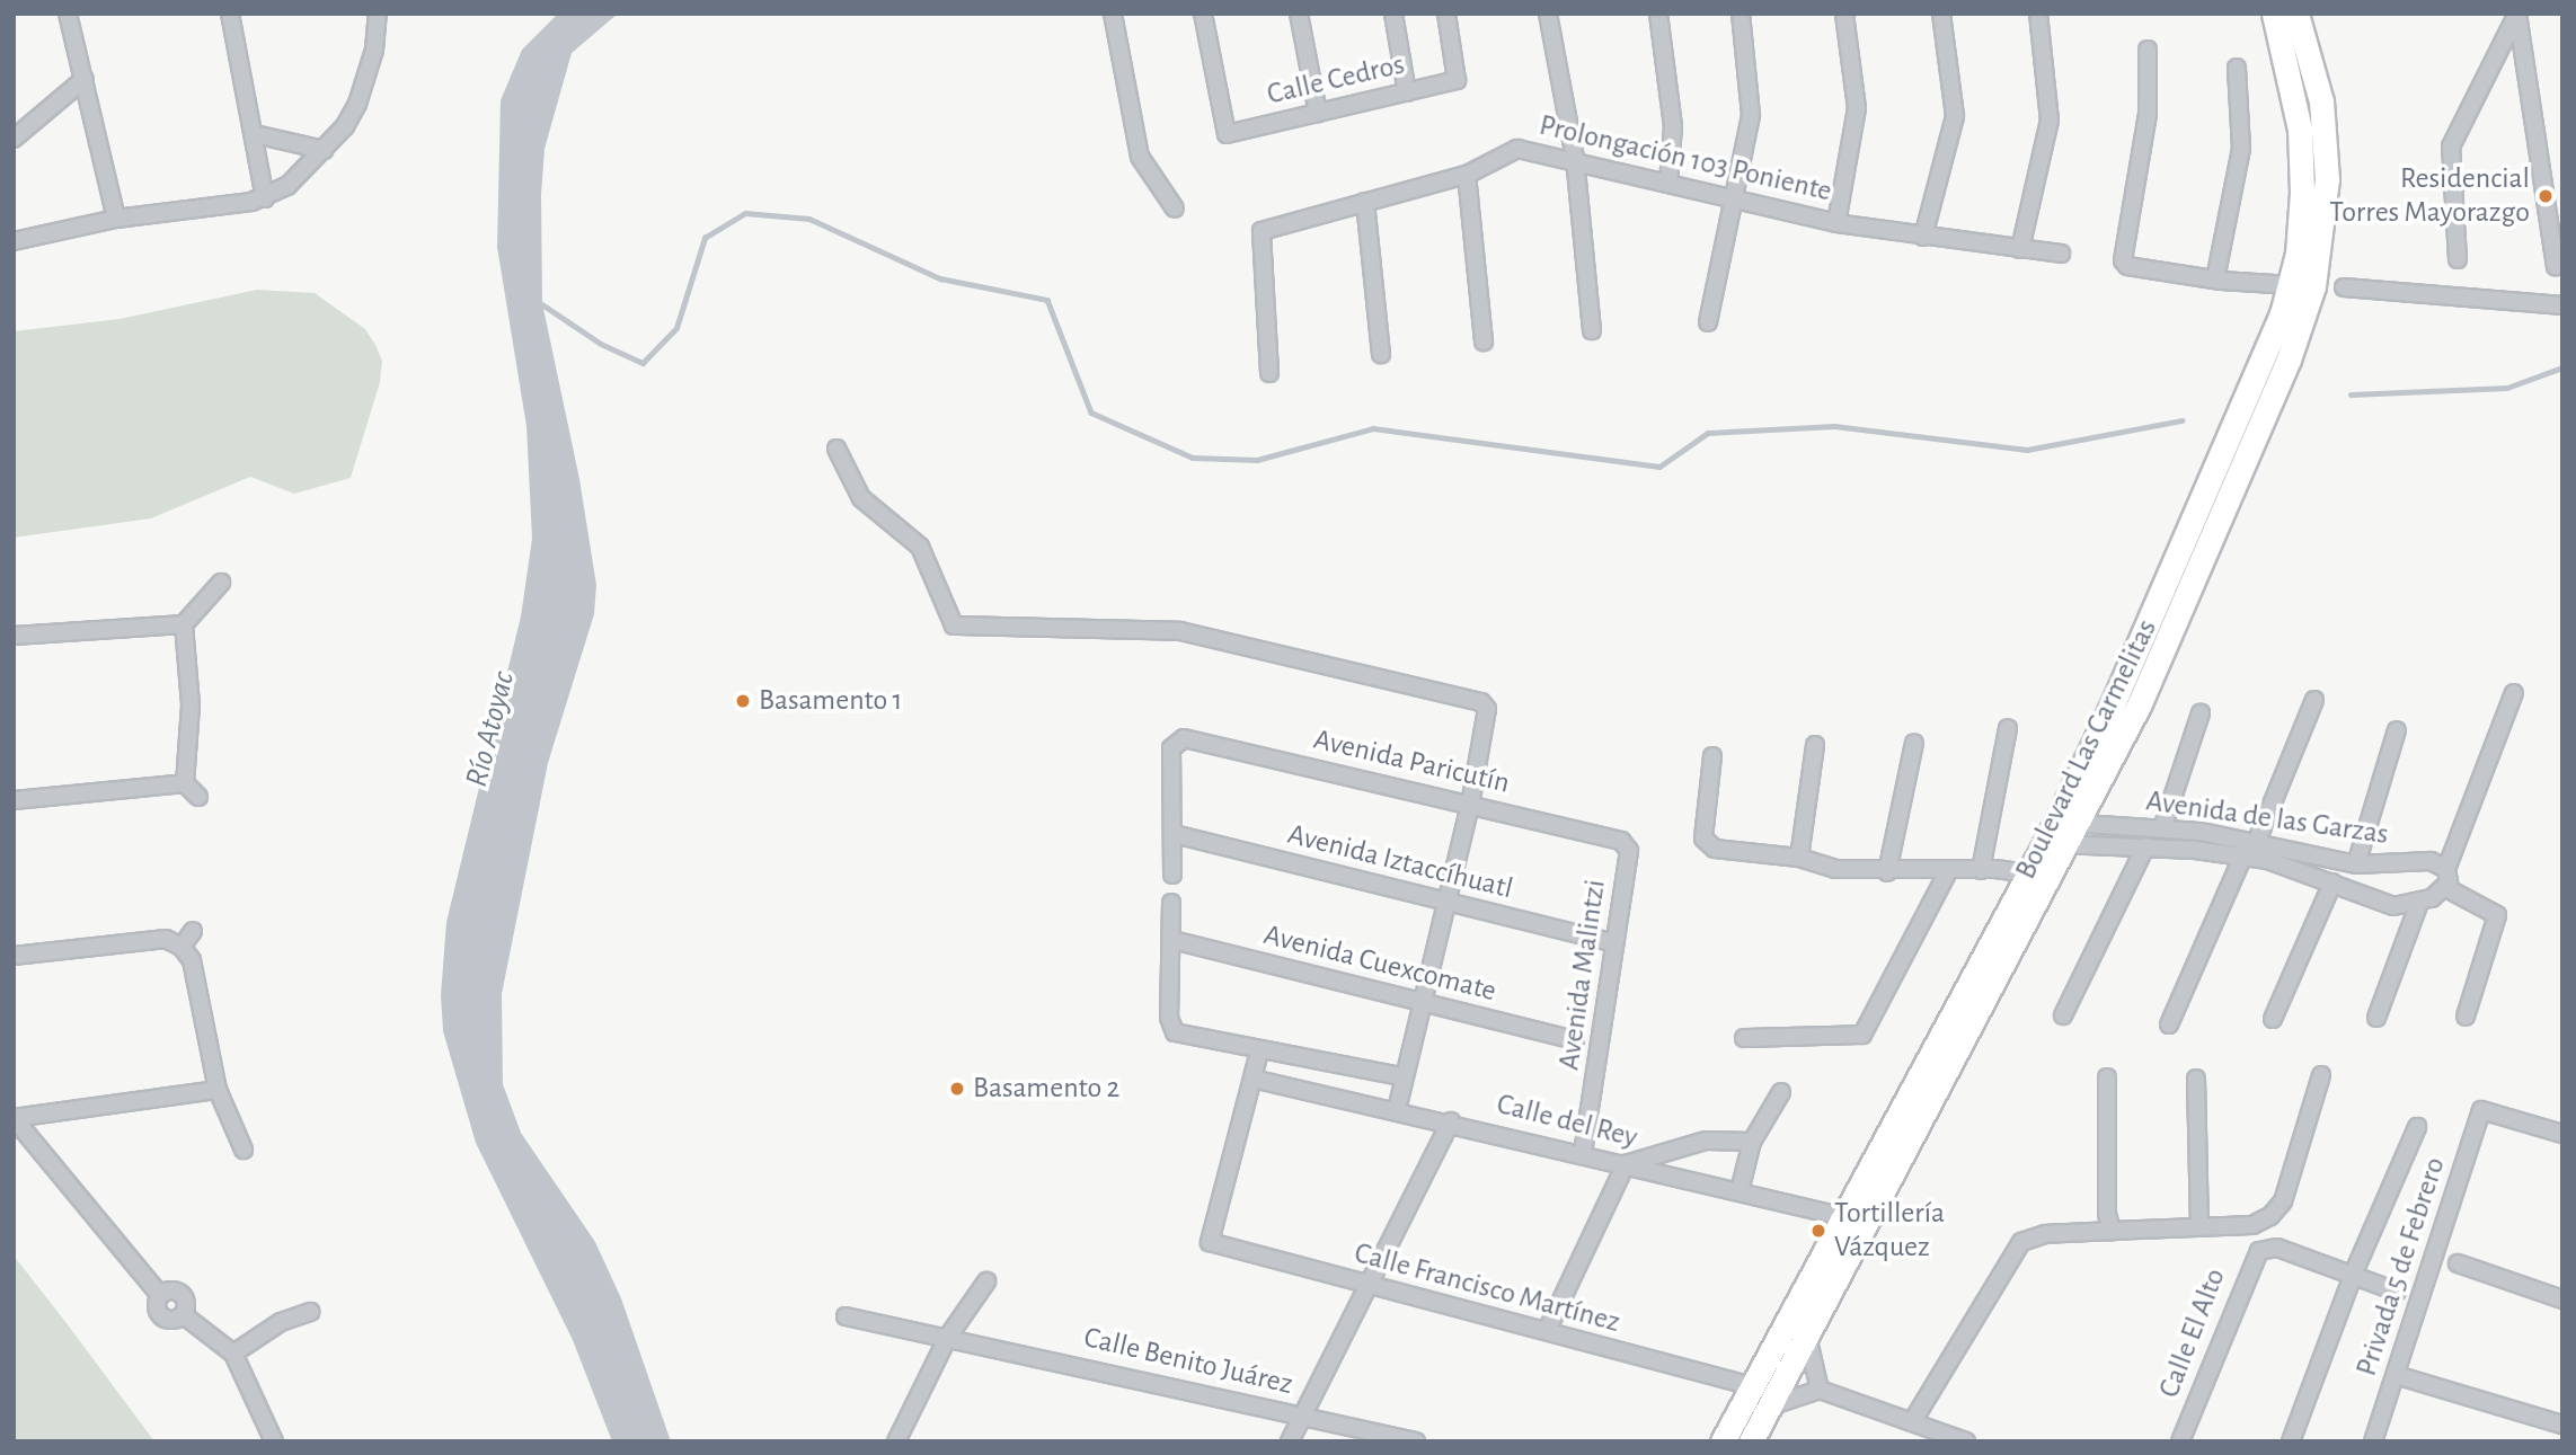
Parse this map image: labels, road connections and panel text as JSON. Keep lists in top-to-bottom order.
{
  "streets": {
    "main road": ["Boulevard Las Carmelitas"],
    "street": [
      "Calle Cedros",
      "Prolongación 103 Poniente",
      "Avenida Paricutín",
      "Avenida de las Garzas",
      "Avenida Iztaccíhuatl",
      "Avenida Cuexcomate",
      "Avenida Malintzi",
      "Calle del Rey",
      "Privada 5 de Febrero",
      "Calle Francisco Martínez",
      "Calle El Alto",
      "Calle Benito Juárez"
    ]
  },
  "crossings": [
    ["Boulevard Las Carmelitas", "Avenida de las Garzas"],
    ["Boulevard Las Carmelitas", "Calle del Rey"],
    ["Boulevard Las Carmelitas", "Calle Francisco Martínez"],
    ["Avenida Paricutín", "Avenida Iztaccíhuatl"],
    ["Avenida Paricutín", "Avenida Malintzi"],
    ["Avenida Iztaccíhuatl", "Avenida Malintzi"],
    ["Avenida Malintzi", "Calle del Rey"],
    ["Calle del Rey", "Calle Francisco Martínez"]
  ],
  "water": ["Río Atoyac"],
  "places": [
    "Residencial Torres Mayorazgo",
    "Basamento 1",
    "Basamento 2",
    "Tortillería Vázquez"
  ]
}
